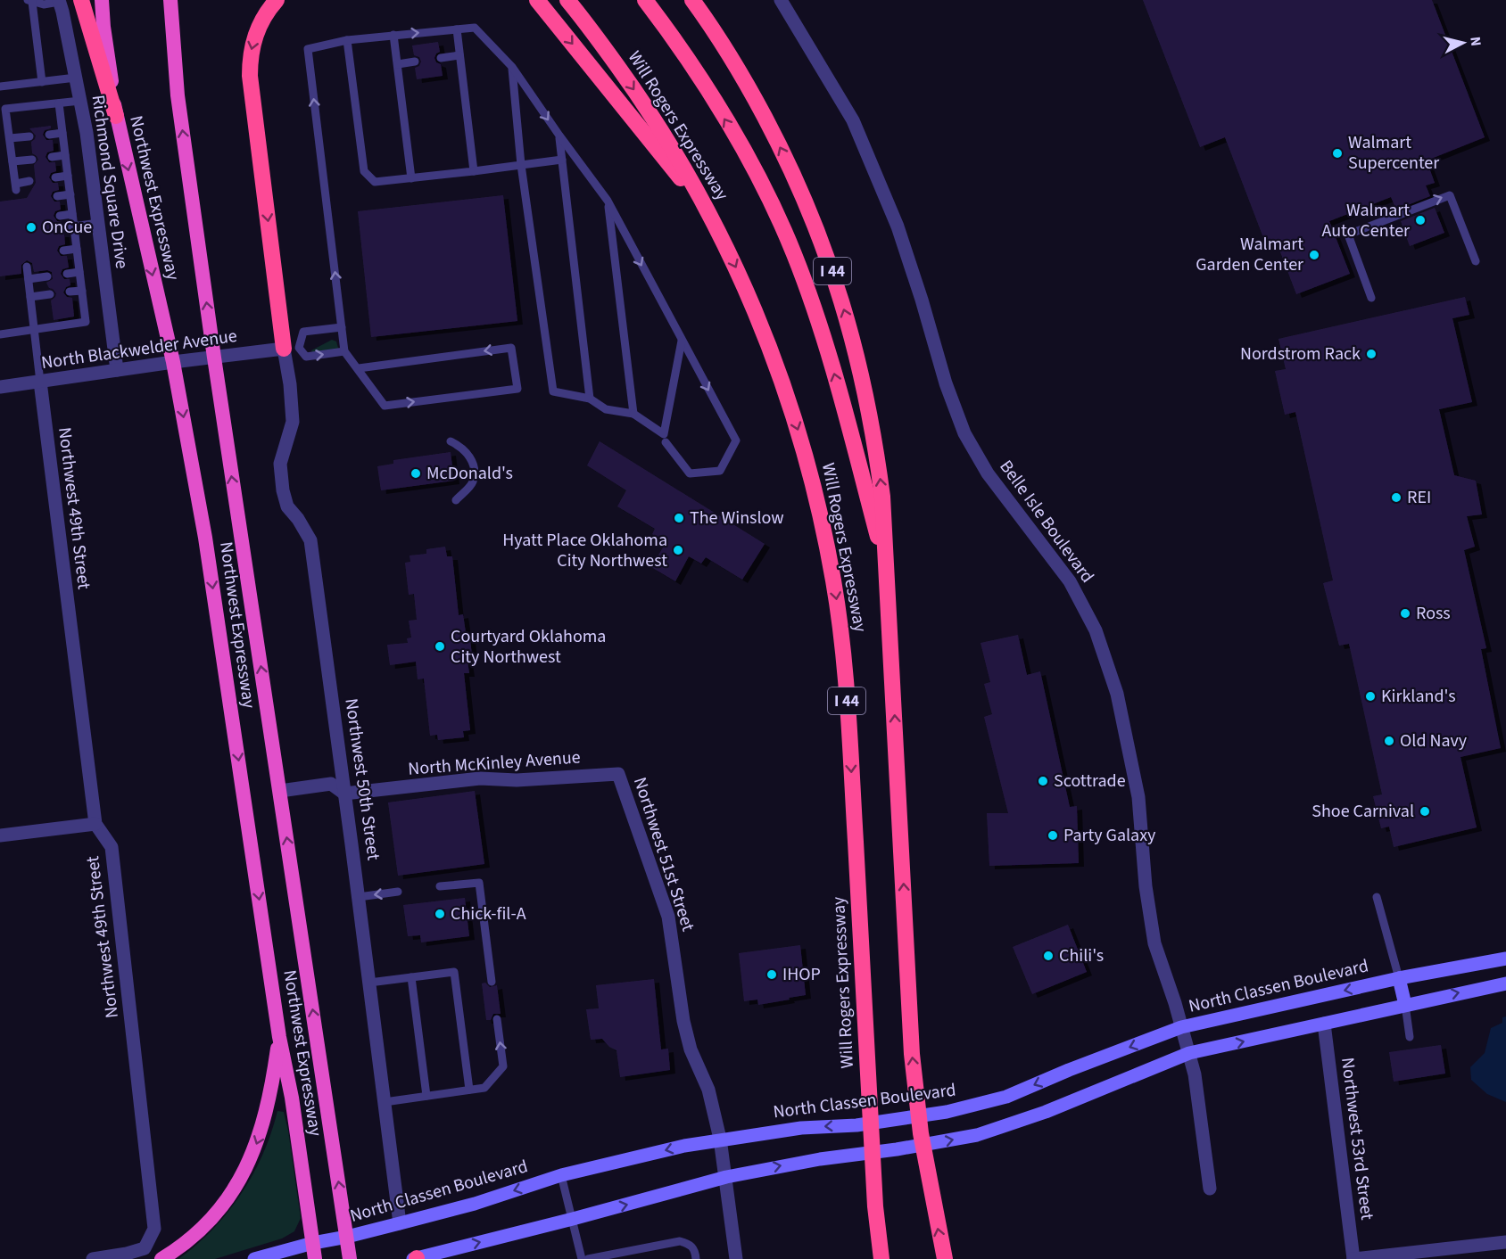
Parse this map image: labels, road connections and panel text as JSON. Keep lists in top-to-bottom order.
{
  "streets": {
    "highway": ["Will Rogers Expressway", "Northwest Expressway", "I 44"],
    "main road": ["North Classen Boulevard"],
    "street": [
      "Richmond Square Drive",
      "North Blackwelder Avenue",
      "Northwest 49th Street",
      "Belle Isle Boulevard",
      "North McKinley Avenue",
      "Northwest 50th Street",
      "Northwest 51st Street",
      "Northwest 53rd Street"
    ]
  },
  "crossings": [
    ["Richmond Square Drive", "North Blackwelder Avenue"],
    ["Northwest Expressway", "North Blackwelder Avenue"],
    ["Northwest Expressway", "North McKinley Avenue"],
    ["Northwest Expressway", "North Classen Boulevard"],
    ["North Blackwelder Avenue", "Northwest 49th Street"],
    ["North Blackwelder Avenue", "Northwest 50th Street"],
    ["Belle Isle Boulevard", "North Classen Boulevard"],
    ["North McKinley Avenue", "Northwest 50th Street"],
    ["North McKinley Avenue", "Northwest 51st Street"],
    ["Northwest 50th Street", "North Classen Boulevard"],
    ["Northwest 51st Street", "North Classen Boulevard"]
  ],
  "places": [
    "Walmart Supercenter",
    "Walmart Auto Center",
    "OnCue",
    "Walmart Garden Center",
    "Nordstrom Rack",
    "McDonald's",
    "REI",
    "The Winslow",
    "Hyatt Place Oklahoma City Northwest",
    "Ross",
    "Courtyard Oklahoma City Northwest",
    "Kirkland's",
    "Old Navy",
    "Scottrade",
    "Shoe Carnival",
    "Party Galaxy",
    "Chick-fil-A",
    "Chili's",
    "IHOP"
  ],
  "north": "right"
}
